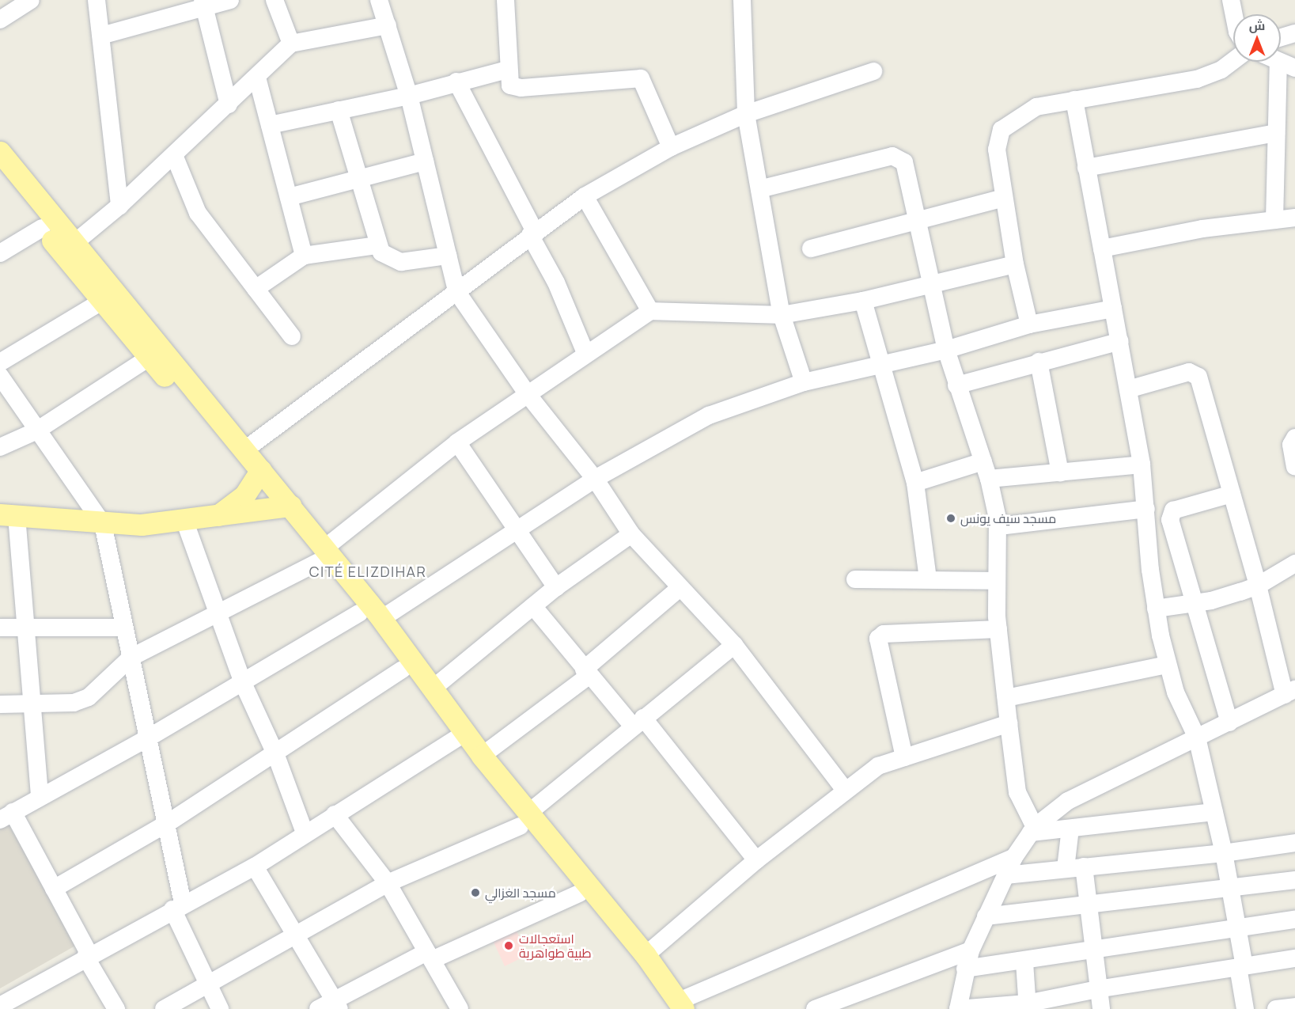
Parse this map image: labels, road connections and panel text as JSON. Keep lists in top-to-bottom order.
{
  "districts": ["CITÉ ELIZDIHAR"],
  "places": ["مسجد سيف يونس", "مسجد الغزالي", "استعجالات طبية طواهرية"],
  "north": "top"
}
